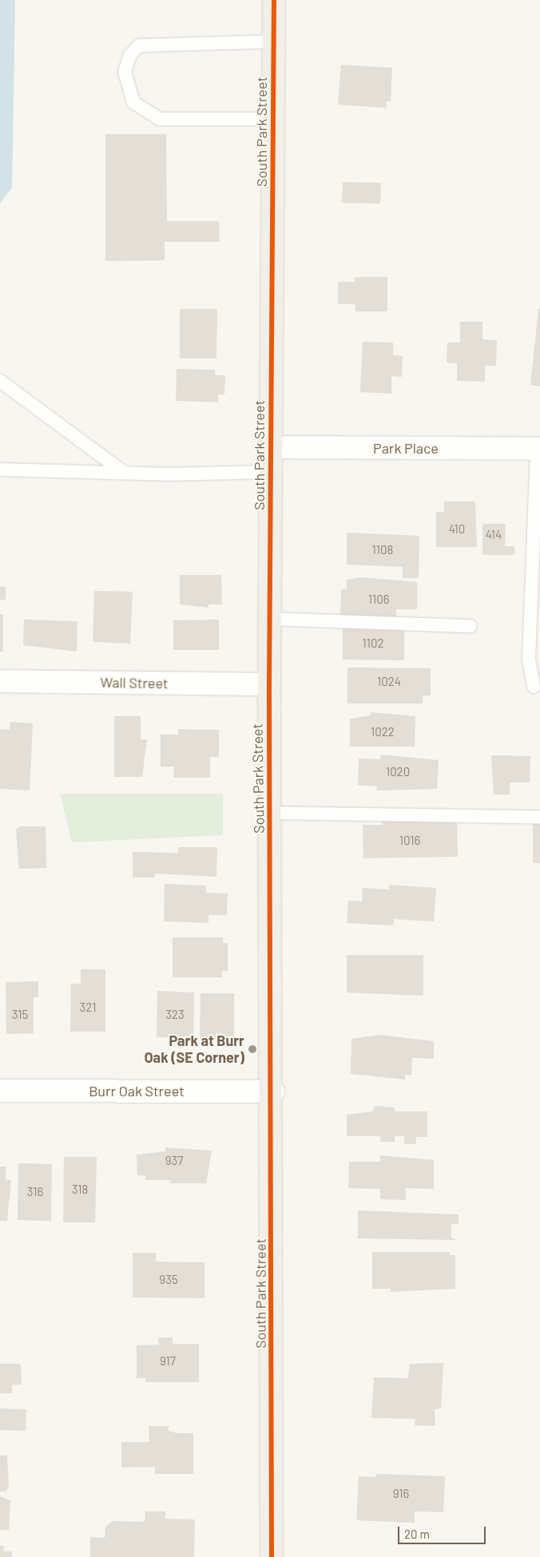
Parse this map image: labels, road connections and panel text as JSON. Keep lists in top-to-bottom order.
{
  "streets": {
    "main road": ["South Park Street"],
    "street": ["Park Place", "Wall Street", "Burr Oak Street"]
  },
  "crossings": [
    ["South Park Street", "Park Place"],
    ["South Park Street", "Wall Street"],
    ["South Park Street", "Burr Oak Street"]
  ],
  "places": ["Park at Burr Oak (SE Corner)"],
  "house_numbers": [
    "410",
    "414",
    "1108",
    "1106",
    "1102",
    "1024",
    "1022",
    "1020",
    "1016",
    "321",
    "315",
    "323",
    "937",
    "318",
    "316",
    "935",
    "917",
    "916"
  ],
  "scale_bar": "20 m"
}
